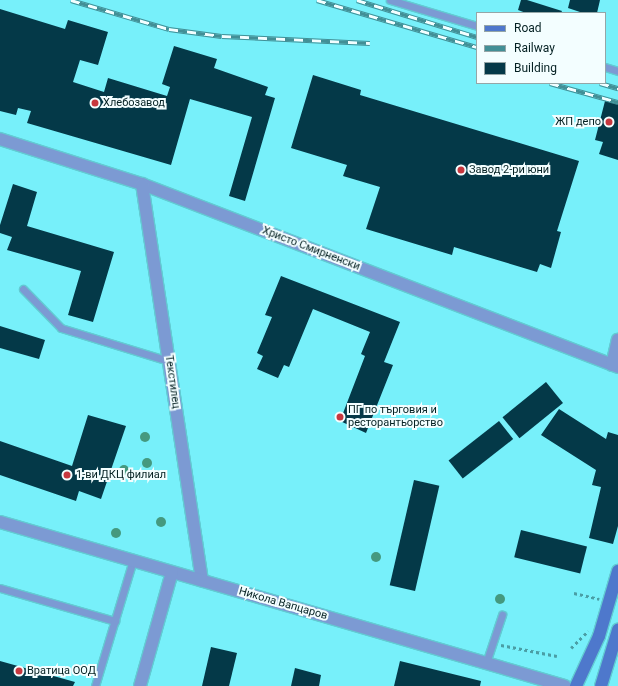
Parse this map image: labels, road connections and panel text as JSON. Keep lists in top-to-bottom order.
{
  "streets": {
    "street": ["Христо Смирненски", "Текстилец", "Никола Вапцаров"]
  },
  "crossings": [
    ["Христо Смирненски", "Текстилец"],
    ["Текстилец", "Никола Вапцаров"]
  ],
  "places": [
    "Хлебозавод",
    "ЖП депо",
    "Завод 2-ри юни",
    "ПГ по търговия и ресторантьорство",
    "1-ви ДКЦ филиал",
    "Вратица ООД"
  ],
  "legend": ["Road", "Railway", "Building"]
}
